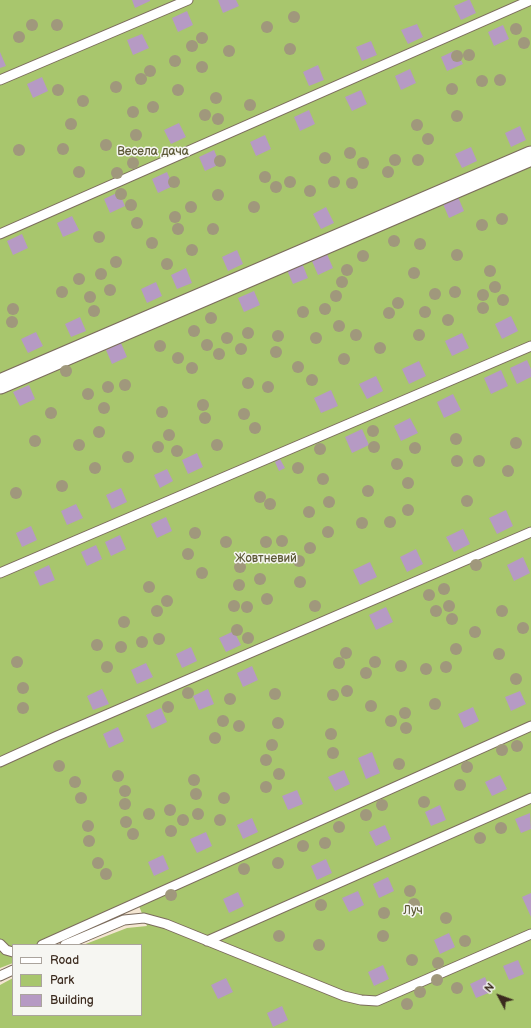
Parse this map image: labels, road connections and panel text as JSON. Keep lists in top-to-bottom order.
{
  "parks": ["Весела дача", "Жовтневий", "Луч"],
  "legend": ["Road", "Park", "Building"],
  "north": "top left"
}
